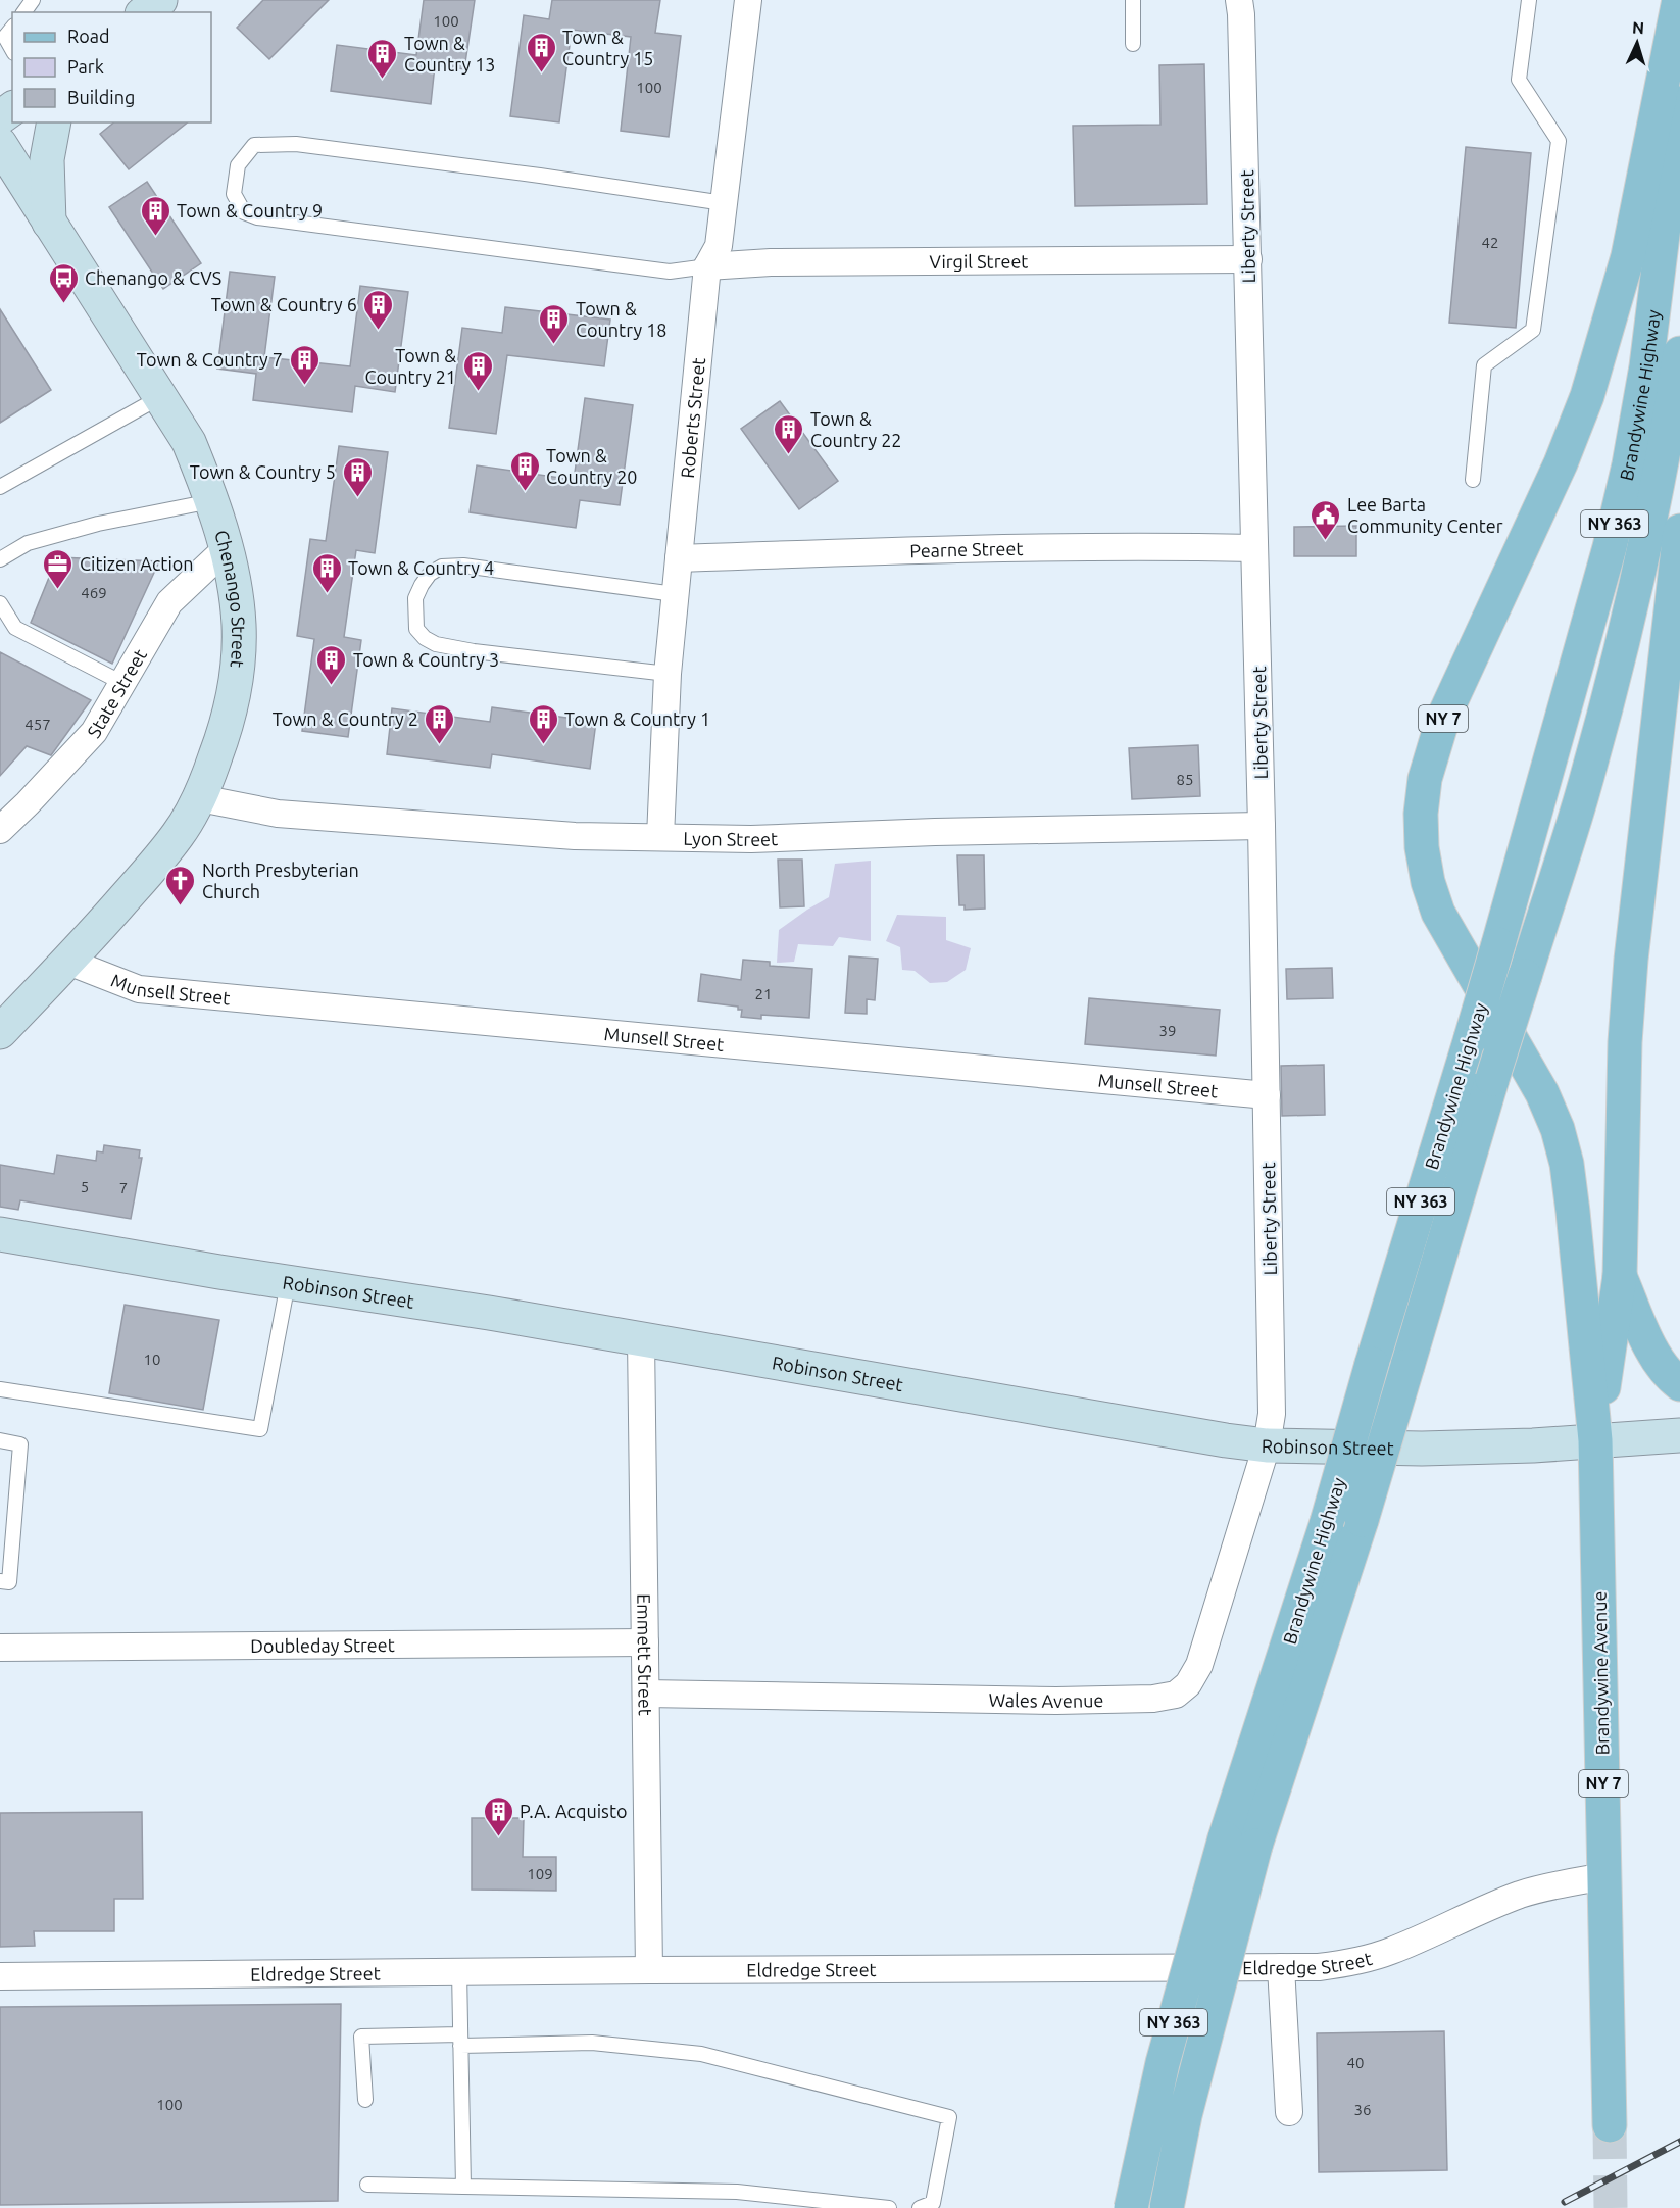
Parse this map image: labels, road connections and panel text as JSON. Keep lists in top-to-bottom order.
{
  "streets": {
    "main road": [
      "Brandywine Highway",
      "NY 363",
      "NY 7",
      "Brandywine Avenue"
    ],
    "street": [
      "Liberty Street",
      "Virgil Street",
      "Roberts Street",
      "Pearne Street",
      "Chenango Street",
      "State Street",
      "Lyon Street",
      "Munsell Street",
      "Robinson Street",
      "Doubleday Street",
      "Emmett Street",
      "Wales Avenue",
      "Eldredge Street"
    ]
  },
  "crossings": [
    ["Liberty Street", "Virgil Street"],
    ["Liberty Street", "Pearne Street"],
    ["Liberty Street", "Lyon Street"],
    ["Liberty Street", "Munsell Street"],
    ["Liberty Street", "Robinson Street"],
    ["Liberty Street", "Wales Avenue"],
    ["Virgil Street", "Roberts Street"],
    ["Roberts Street", "Pearne Street"],
    ["Roberts Street", "Lyon Street"],
    ["Chenango Street", "State Street"],
    ["Chenango Street", "Lyon Street"],
    ["Chenango Street", "Munsell Street"],
    ["NY 7", "Robinson Street"],
    ["NY 7", "Brandywine Avenue"],
    ["Robinson Street", "Emmett Street"],
    ["Robinson Street", "Brandywine Avenue"],
    ["Robinson Street", "Wales Avenue"],
    ["Doubleday Street", "Emmett Street"],
    ["Emmett Street", "Wales Avenue"],
    ["Emmett Street", "Eldredge Street"],
    ["Brandywine Avenue", "Eldredge Street"]
  ],
  "places": {
    "building": [
      "Town & Country 15",
      "Town & Country 13",
      "Town & Country 9",
      "Town & Country 6",
      "Town & Country 18",
      "Town & Country 7",
      "Town & Country 21",
      "Town & Country 22",
      "Town & Country 20",
      "Town & Country 5",
      "Town & Country 4",
      "Town & Country 3",
      "Town & Country 2",
      "Town & Country 1",
      "P.A. Acquisto"
    ],
    "bus stop": ["Chenango & CVS"],
    "public building": ["Lee Barta Community Center"],
    "office": ["Citizen Action"],
    "church": ["North Presbyterian Church"]
  },
  "house_numbers": [
    "100",
    "100",
    "42",
    "469",
    "457",
    "85",
    "21",
    "39",
    "5",
    "7",
    "10",
    "109",
    "40",
    "100",
    "36"
  ],
  "legend": ["Road", "Park", "Building"],
  "north": "top"
}
